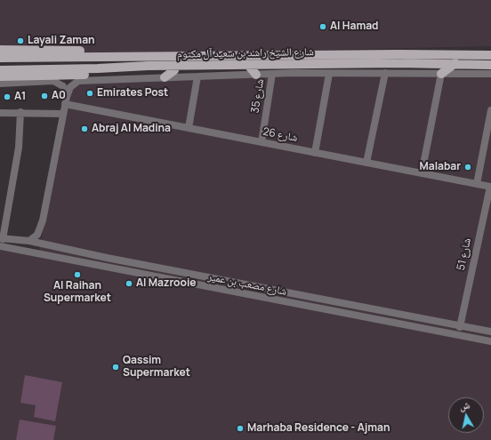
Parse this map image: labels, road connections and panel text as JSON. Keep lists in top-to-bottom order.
{
  "streets": {
    "main road": ["شارع الشيخ راشد بن سعيد آل مكتوم"],
    "street": [
      "شارع 35",
      "شارع 26",
      "شارع 51",
      "شارع مصعب بن عمير"
    ]
  },
  "crossings": [
    ["شارع 35", "شارع 26"],
    ["شارع 26", "شارع 51"],
    ["شارع 51", "شارع مصعب بن عمير"]
  ],
  "places": [
    "Al Hamad",
    "Layali Zaman",
    "Emirates Post",
    "A0",
    "A1",
    "Abraj Al Madina",
    "Malabar",
    "Al Raihan Supermarket",
    "Al Mazrooie",
    "Qassim Supermarket",
    "Marhaba Residence - Ajman"
  ],
  "north": "top"
}
